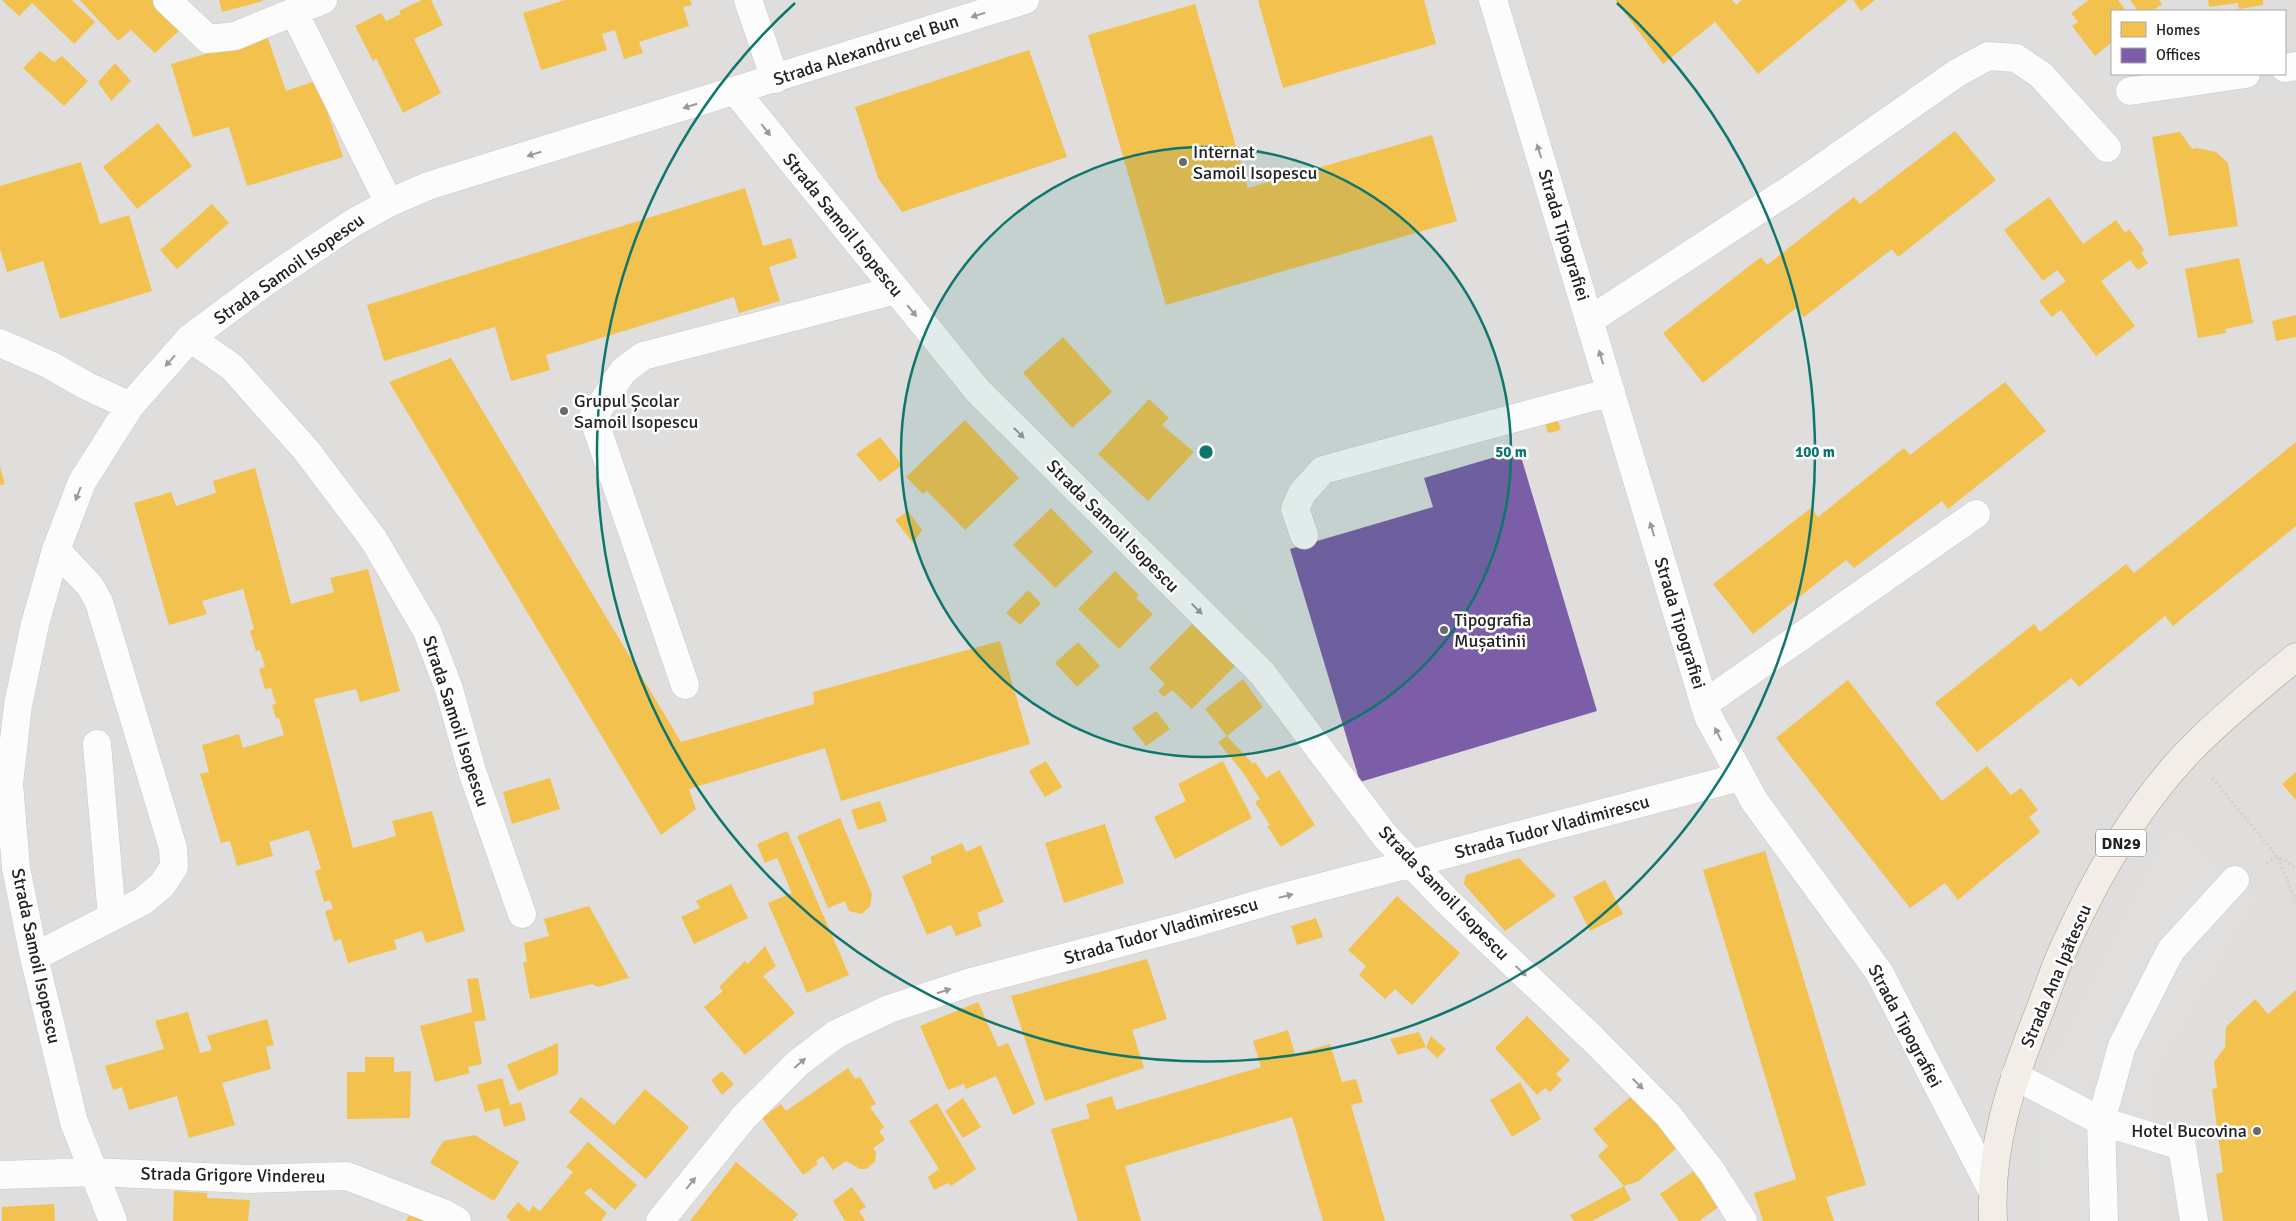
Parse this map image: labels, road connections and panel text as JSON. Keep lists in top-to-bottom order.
{
  "streets": {
    "main road": ["DN29", "Strada Ana Ipătescu"],
    "street": [
      "Strada Alexandru cel Bun",
      "Strada Samoil Isopescu",
      "Strada Tipografiei",
      "Strada Tudor Vladimirescu",
      "Strada Grigore Vindereu"
    ]
  },
  "crossings": [
    ["Strada Alexandru cel Bun", "Strada Samoil Isopescu"],
    ["Strada Samoil Isopescu", "Strada Tudor Vladimirescu"],
    ["Strada Samoil Isopescu", "Strada Grigore Vindereu"],
    ["Strada Tipografiei", "Strada Tudor Vladimirescu"],
    ["Strada Tipografiei", "Strada Ana Ipătescu"]
  ],
  "one_way": ["Strada Alexandru cel Bun", "Strada Tipografiei", "Strada Tudor Vladimirescu"],
  "places": [
    "Internat Samoil Isopescu",
    "Grupul Școlar Samoil Isopescu",
    "Tipografia Mușatinii",
    "Hotel Bucovina"
  ],
  "legend": ["Homes", "Offices"],
  "rings": ["50 m", "100 m"]
}
